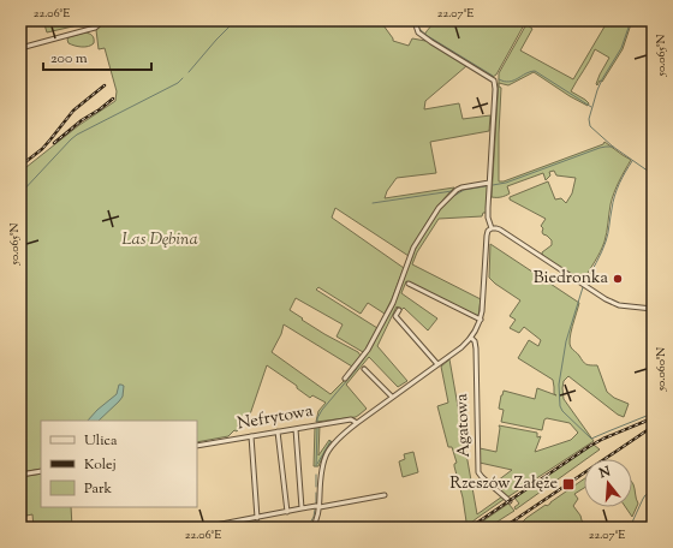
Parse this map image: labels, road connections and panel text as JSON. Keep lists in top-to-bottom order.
{
  "streets": {
    "street": ["Nefrytowa", "Agatowa"]
  },
  "parks": ["Las Dębina"],
  "places": {
    "other": ["Biedronka"],
    "transit": ["Rzeszów Załęże"]
  },
  "legend": ["Ulica", "Kolej", "Park"],
  "scale_bar": "200 m",
  "north": "top",
  "coordinates": [
    "22.06°E",
    "22.07°E",
    "50.065°N",
    "50.060°N"
  ]
}
